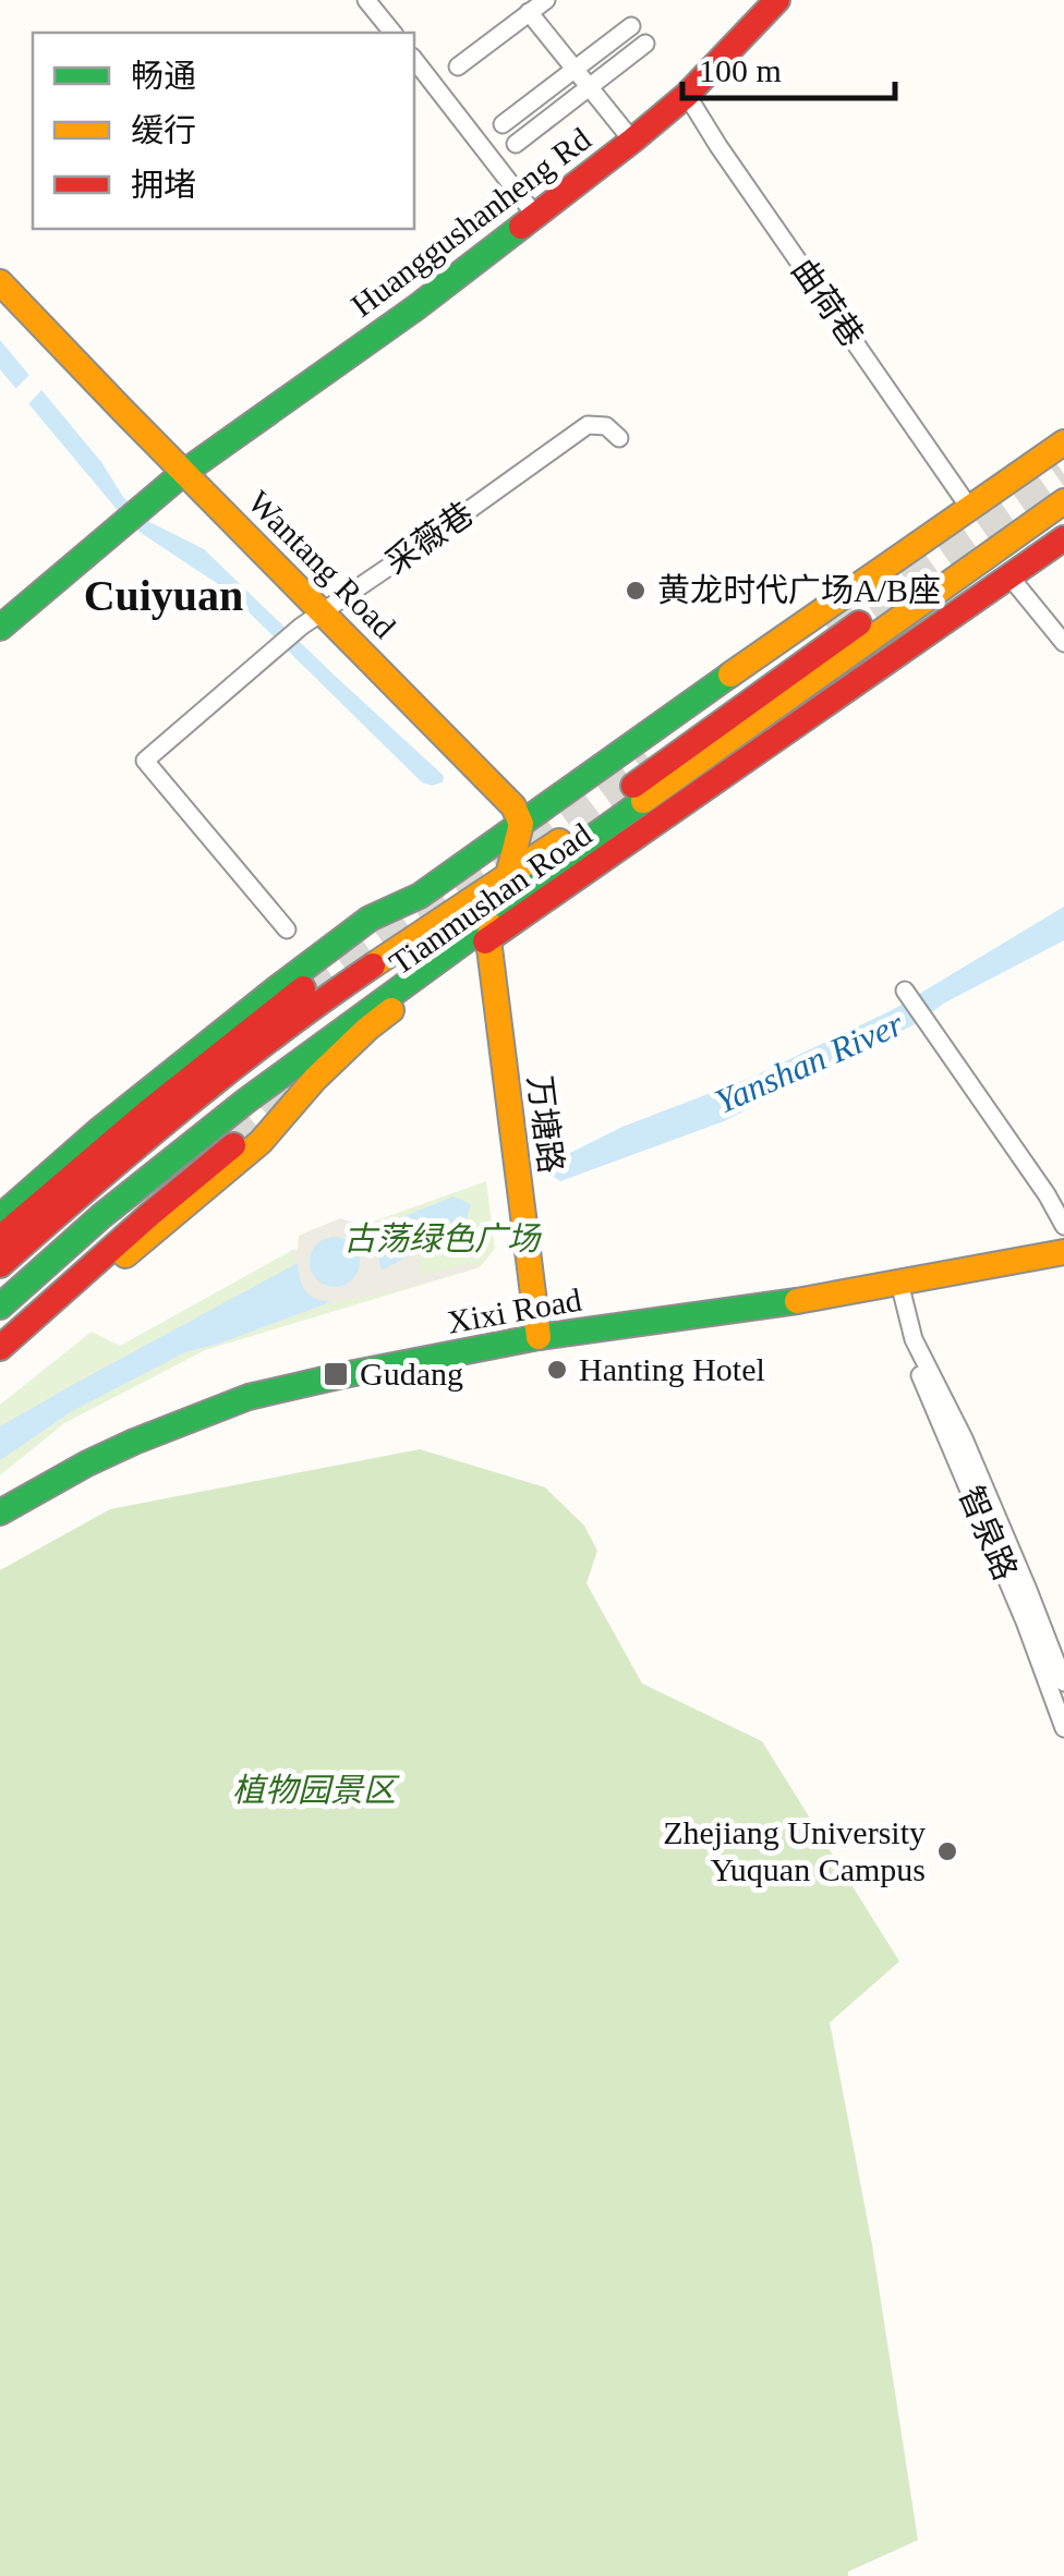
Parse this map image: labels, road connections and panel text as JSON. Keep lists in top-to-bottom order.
{
  "streets": {
    "main road": [
      "Huanggushanheng Rd",
      "Wantang Road",
      "Tianmushan Road",
      "万塘路",
      "Xixi Road"
    ],
    "street": ["曲荷巷", "采薇巷", "智泉路"]
  },
  "crossings": [
    ["Huanggushanheng Rd", "曲荷巷"],
    ["Huanggushanheng Rd", "Wantang Road"],
    ["曲荷巷", "Tianmushan Road"],
    ["采薇巷", "Wantang Road"],
    ["Wantang Road", "Tianmushan Road"],
    ["Tianmushan Road", "万塘路"],
    ["万塘路", "Xixi Road"],
    ["Xixi Road", "智泉路"]
  ],
  "districts": ["Cuiyuan"],
  "water": ["Yanshan River"],
  "parks": ["古荡绿色广场", "植物园景区"],
  "places": {
    "other": ["黄龙时代广场A/B座", "Hanting Hotel", "Zhejiang University Yuquan Campus"],
    "transit": ["Gudang"]
  },
  "legend": ["畅通", "缓行", "拥堵"],
  "scale_bar": "100 m"
}
